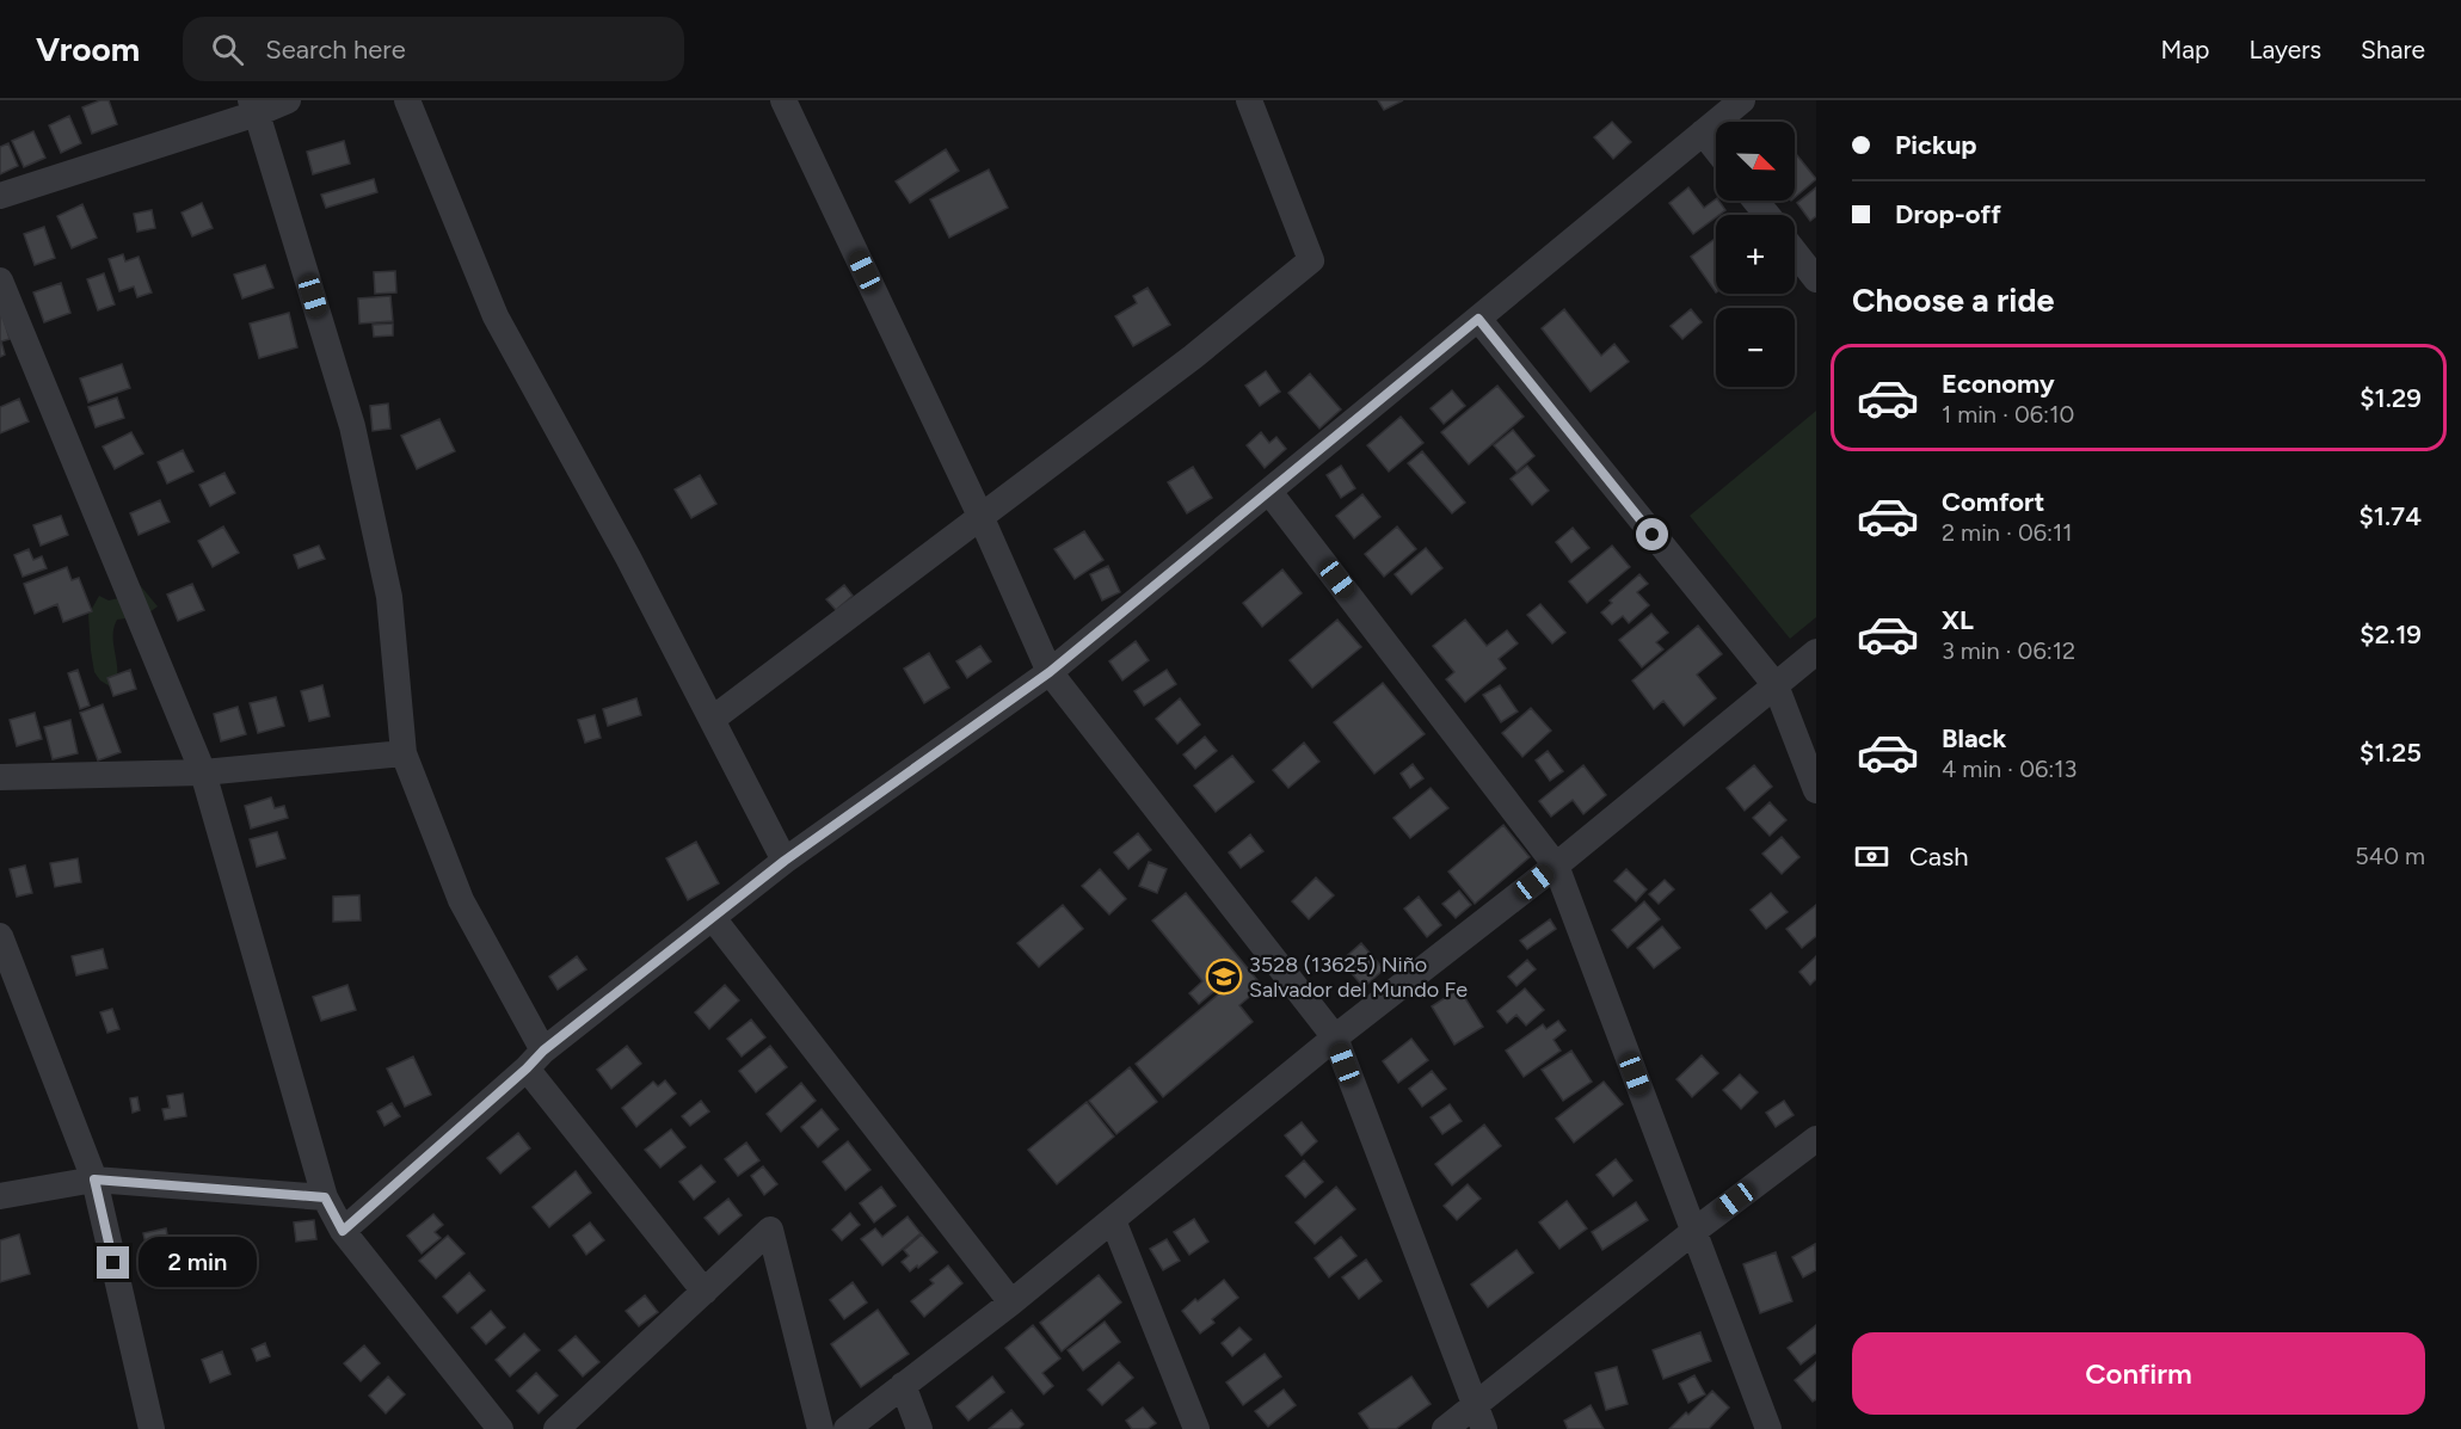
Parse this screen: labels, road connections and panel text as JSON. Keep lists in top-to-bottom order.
{
  "places": {
    "school or university": ["3528 (13625) Niño Salvador del Mundo Fe"]
  },
  "north": "bottom right",
  "page": {
    "header": "Vroom",
    "search": "Search here",
    "nav": ["Map", "Layers", "Share"],
    "banner": ["Pickup", "Drop-off"],
    "map_buttons": ["+", "−"],
    "heading": "Choose a ride",
    "list": [
      {
        "name": "Economy",
        "note": "1 min · 06:10",
        "value": "$1.29"
      },
      {
        "name": "Comfort",
        "note": "2 min · 06:11",
        "value": "$1.74"
      },
      {
        "name": "XL",
        "note": "3 min · 06:12",
        "value": "$2.19"
      },
      {
        "name": "Black",
        "note": "4 min · 06:13",
        "value": "$1.25"
      }
    ],
    "pay": ["Cash", "540 m"],
    "bubble": "2 min",
    "buttons": "Confirm"
  }
}
